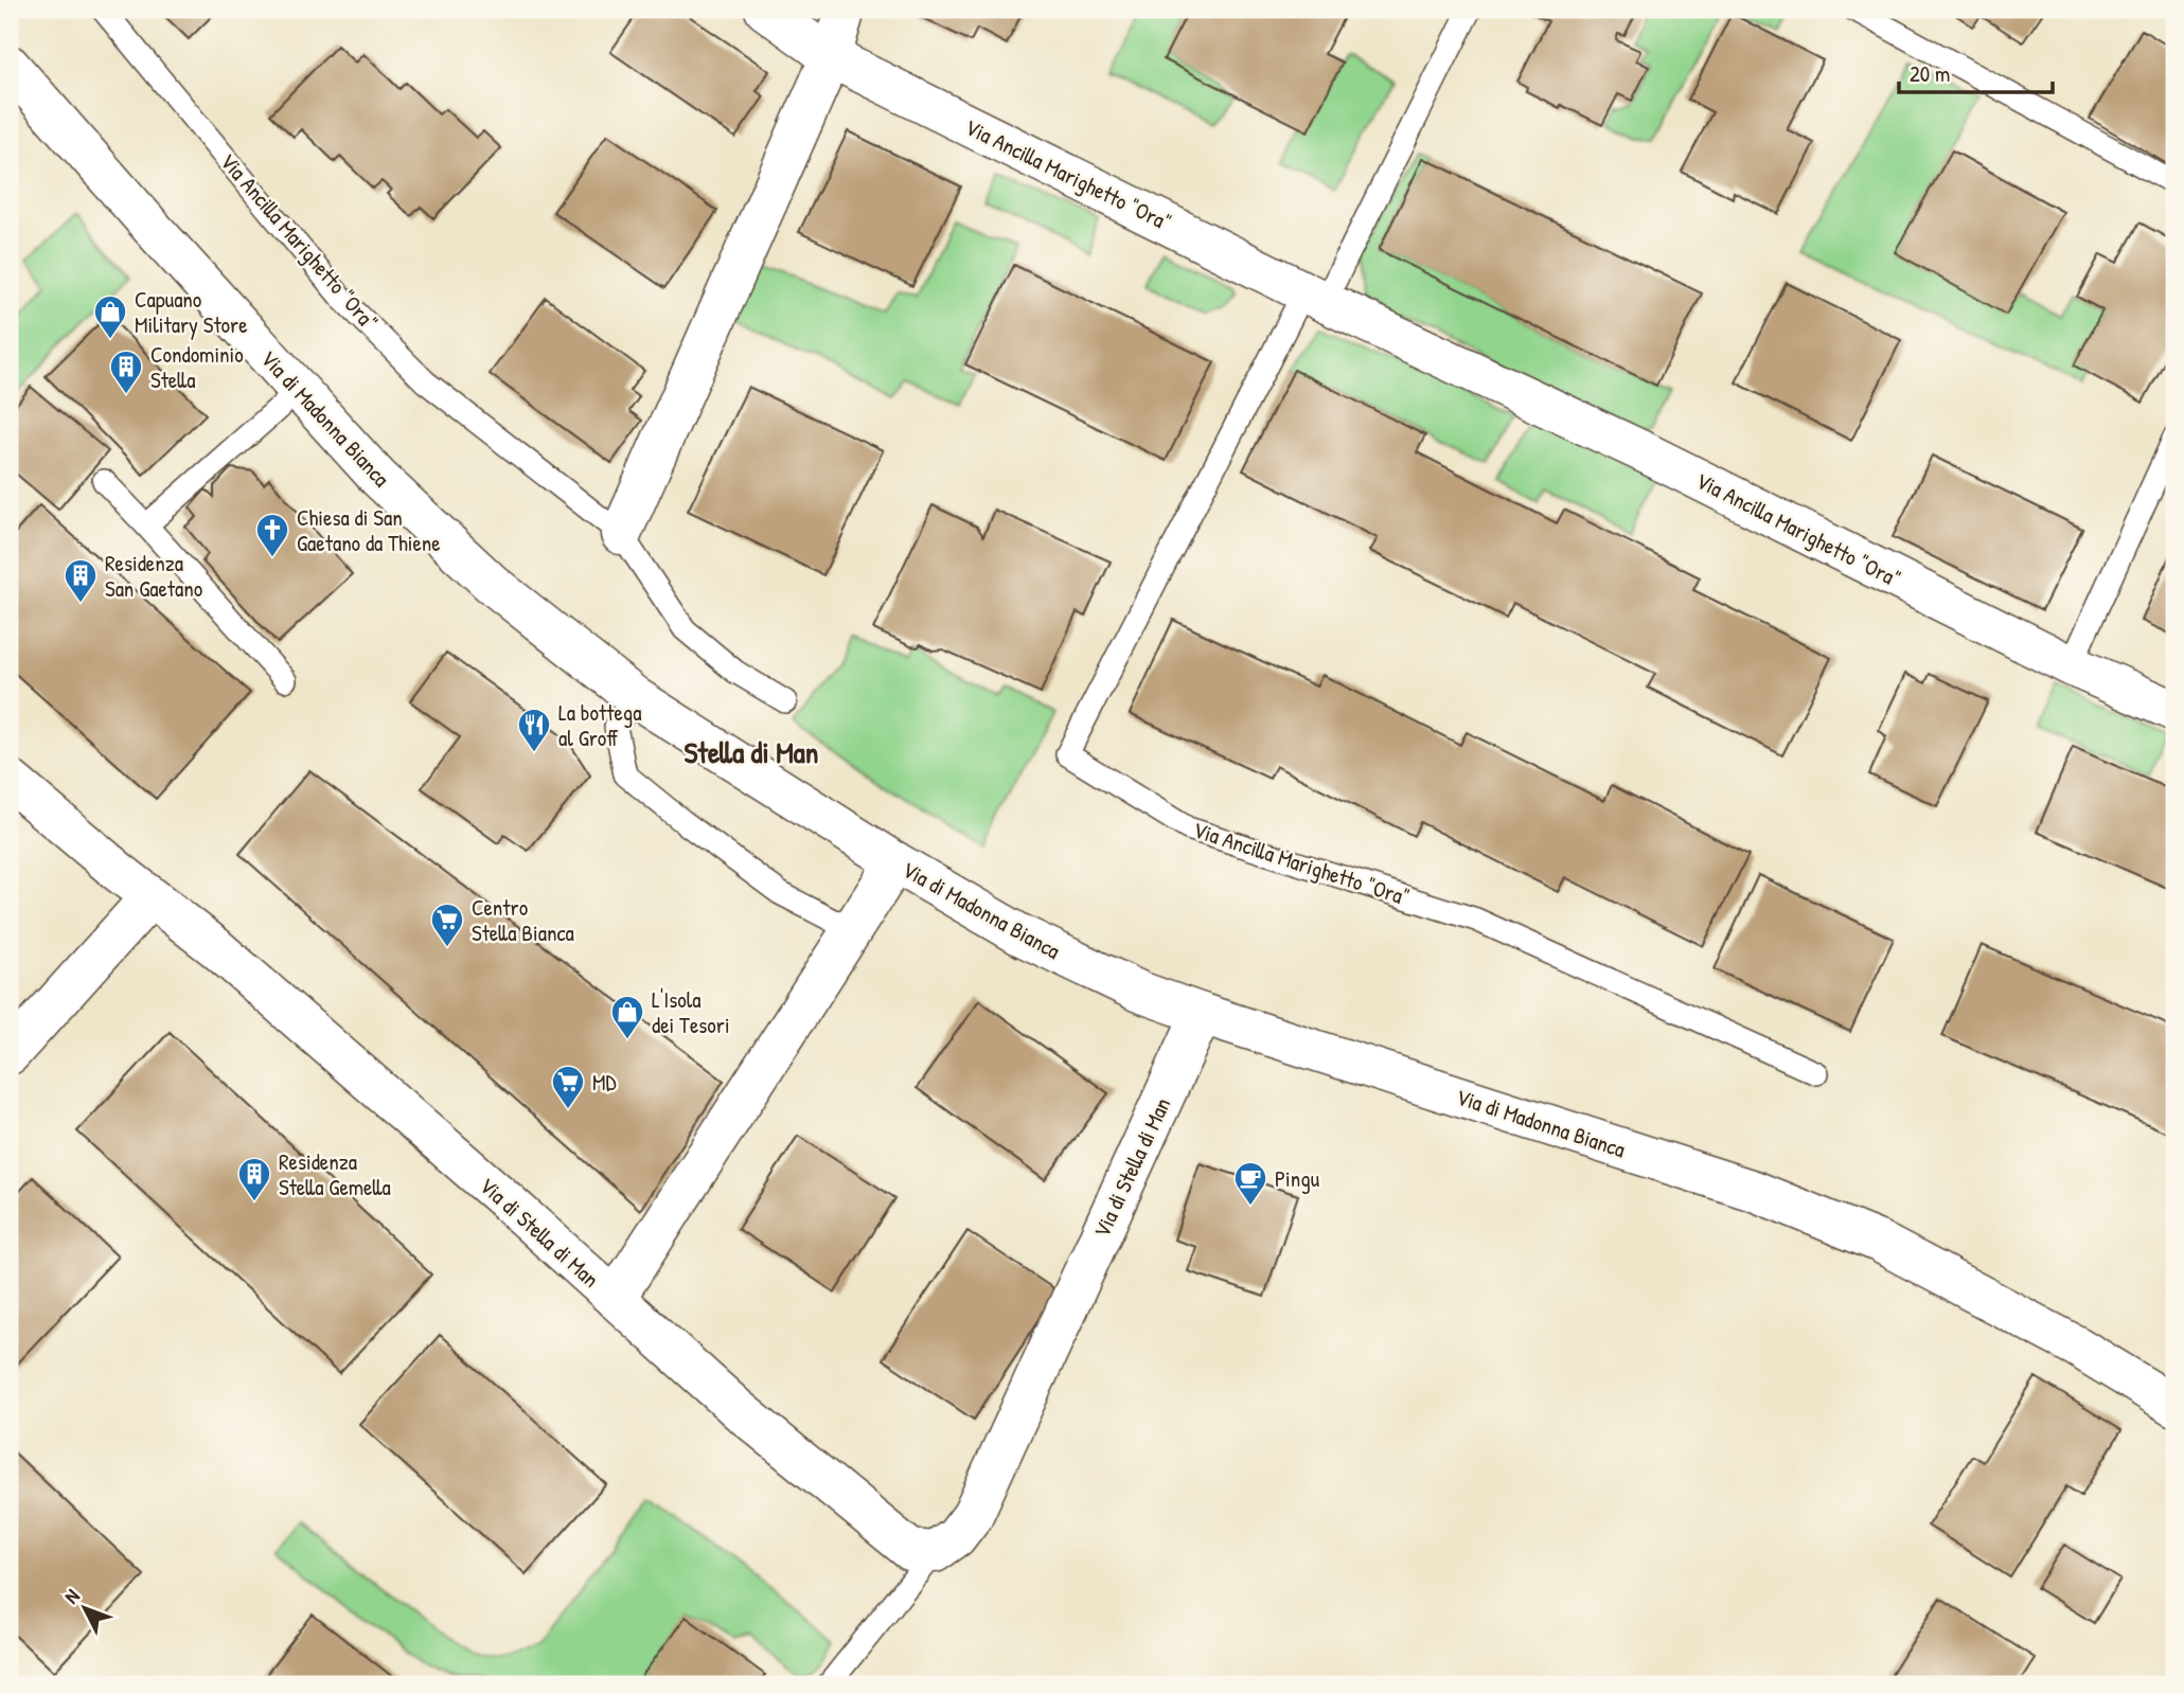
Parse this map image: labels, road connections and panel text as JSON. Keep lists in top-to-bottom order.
{
  "streets": {
    "street": ["Via Ancilla Marighetto \"Ora\"", "Via di Madonna Bianca", "Via di Stella di Man"]
  },
  "crossings": [
    ["Via di Madonna Bianca", "Via di Stella di Man"]
  ],
  "districts": ["Stella di Man"],
  "places": {
    "shop": ["Capuano Military Store", "L'Isola dei Tesori"],
    "building": ["Condominio Stella", "Residenza San Gaetano", "Residenza Stella Gemella"],
    "church": ["Chiesa di San Gaetano da Thiene"],
    "restaurant": ["La bottega al Groff"],
    "supermarket": ["Centro Stella Bianca", "MD"],
    "cafe": ["Pingu"]
  },
  "scale_bar": "20 m",
  "north": "top left"
}
